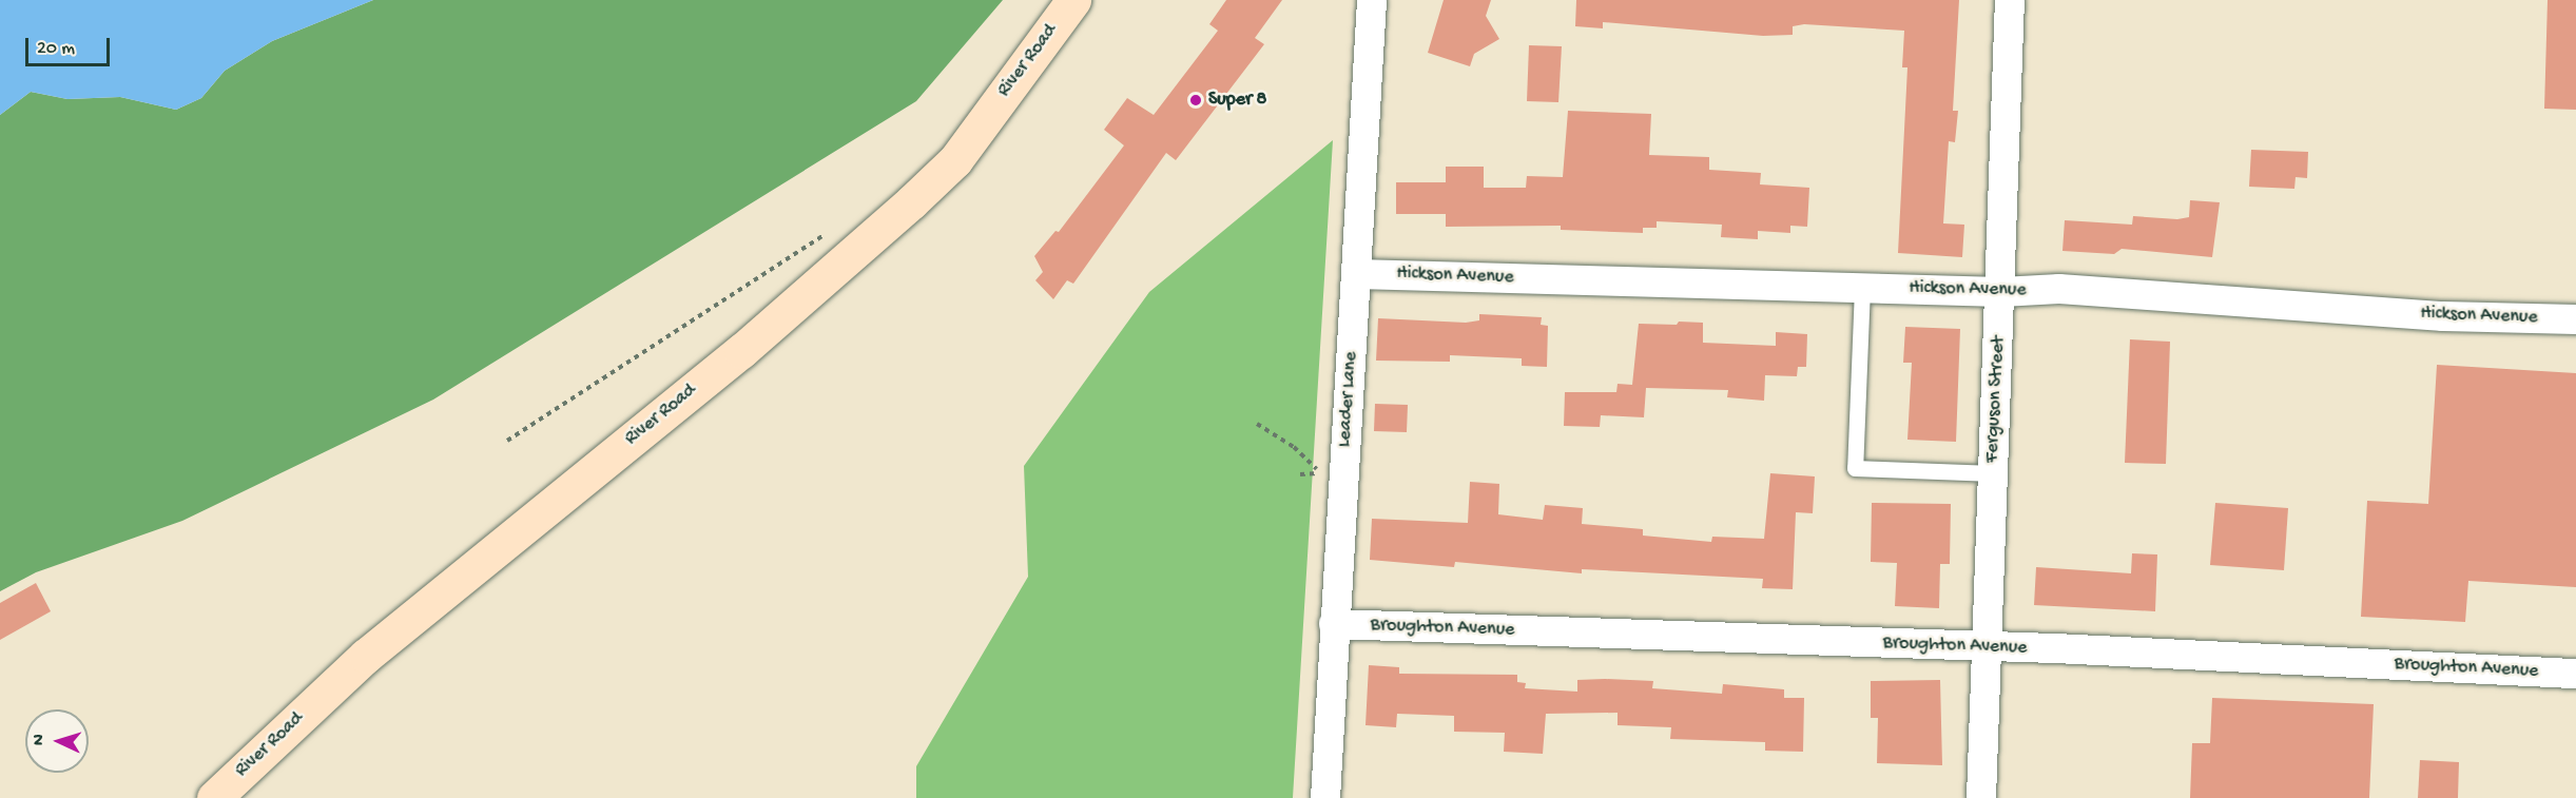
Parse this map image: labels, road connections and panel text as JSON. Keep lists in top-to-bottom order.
{
  "streets": {
    "main road": ["River Road"],
    "street": [
      "Hickson Avenue",
      "Leader Lane",
      "Ferguson Street",
      "Broughton Avenue"
    ]
  },
  "crossings": [
    ["Hickson Avenue", "Leader Lane"],
    ["Hickson Avenue", "Ferguson Street"],
    ["Leader Lane", "Broughton Avenue"],
    ["Ferguson Street", "Broughton Avenue"]
  ],
  "places": ["Super 8"],
  "scale_bar": "20 m",
  "north": "left"
}
